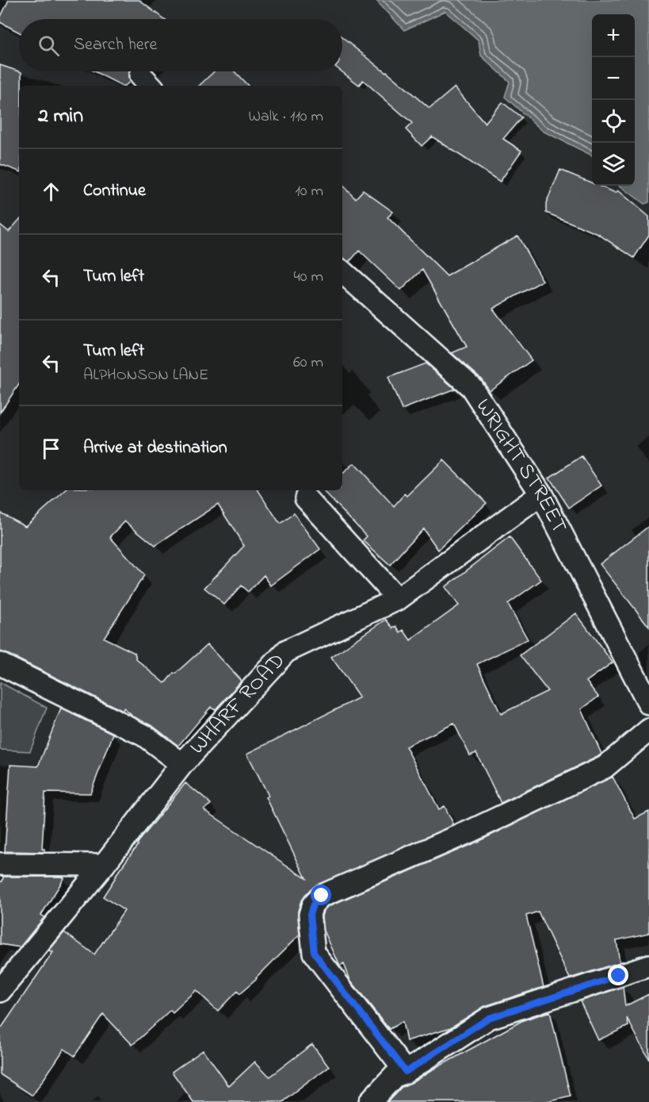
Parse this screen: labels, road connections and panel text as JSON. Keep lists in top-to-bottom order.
{
  "streets": {
    "street": ["WRIGHT STREET", "WHARF ROAD"]
  },
  "crossings": [
    ["WRIGHT STREET", "WHARF ROAD"]
  ],
  "page": {
    "map_buttons": ["+", "−"],
    "search": "Search here",
    "heading": ["2 min", "Walk · 110 m"],
    "list": [
      ["Continue", "10 m"],
      ["Turn left", "40 m"],
      ["Turn left", "ALPHONSON LANE", "60 m"],
      "Arrive at destination"
    ]
  }
}
